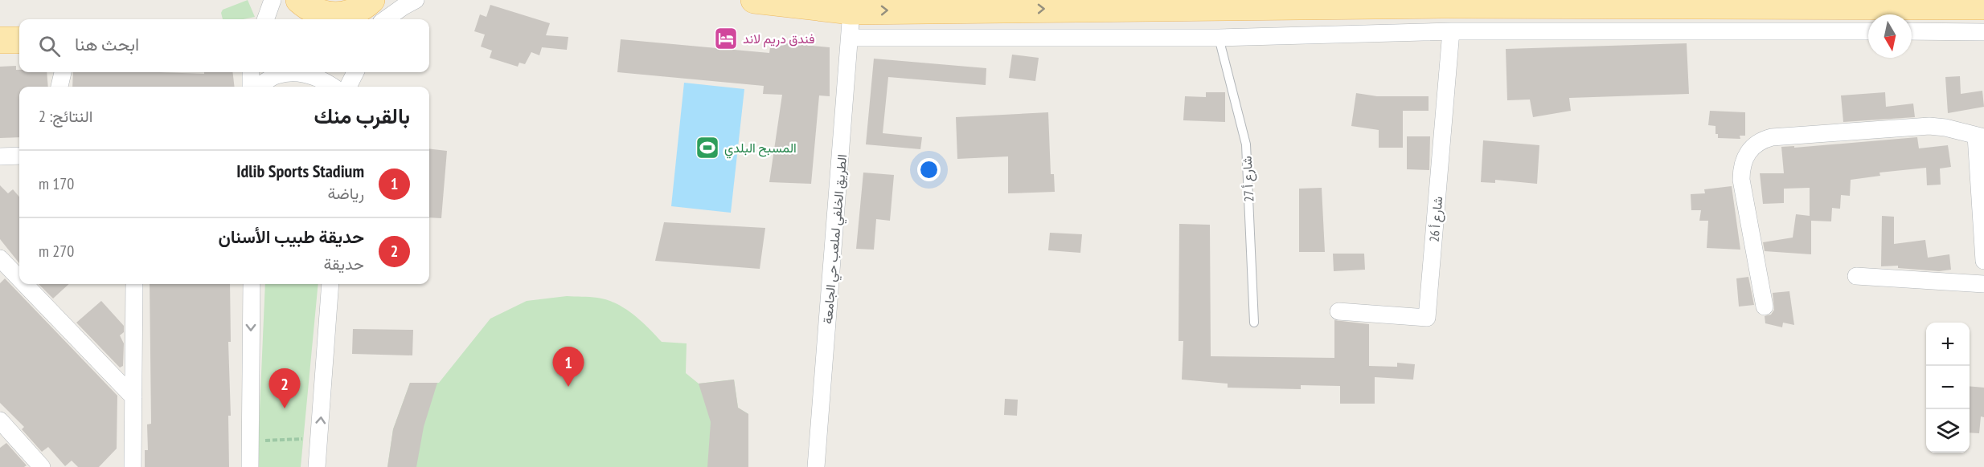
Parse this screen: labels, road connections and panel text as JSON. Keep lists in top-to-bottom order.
{
  "streets": {
    "street": ["شارع أ 26", "الطريق الخلفي لملعب حي الجامعة"],
    "lane": ["شارع أ 27"]
  },
  "places": {
    "hotel": ["فندق دريم لاند"],
    "sports": ["المسبح البلدي"]
  },
  "north": "bottom",
  "page": {
    "search": "ابحث هنا",
    "heading": ["بالقرب منك", "النتائج: 2"],
    "list": [
      {
        "mark": "1",
        "name": "Idlib Sports Stadium",
        "note": "رياضة",
        "value": "170 m"
      },
      {
        "mark": "2",
        "name": "حديقة طبيب الأسنان",
        "note": "حديقة",
        "value": "270 m"
      }
    ],
    "map_buttons": ["+", "−"],
    "pins": ["1", "2"]
  }
}
